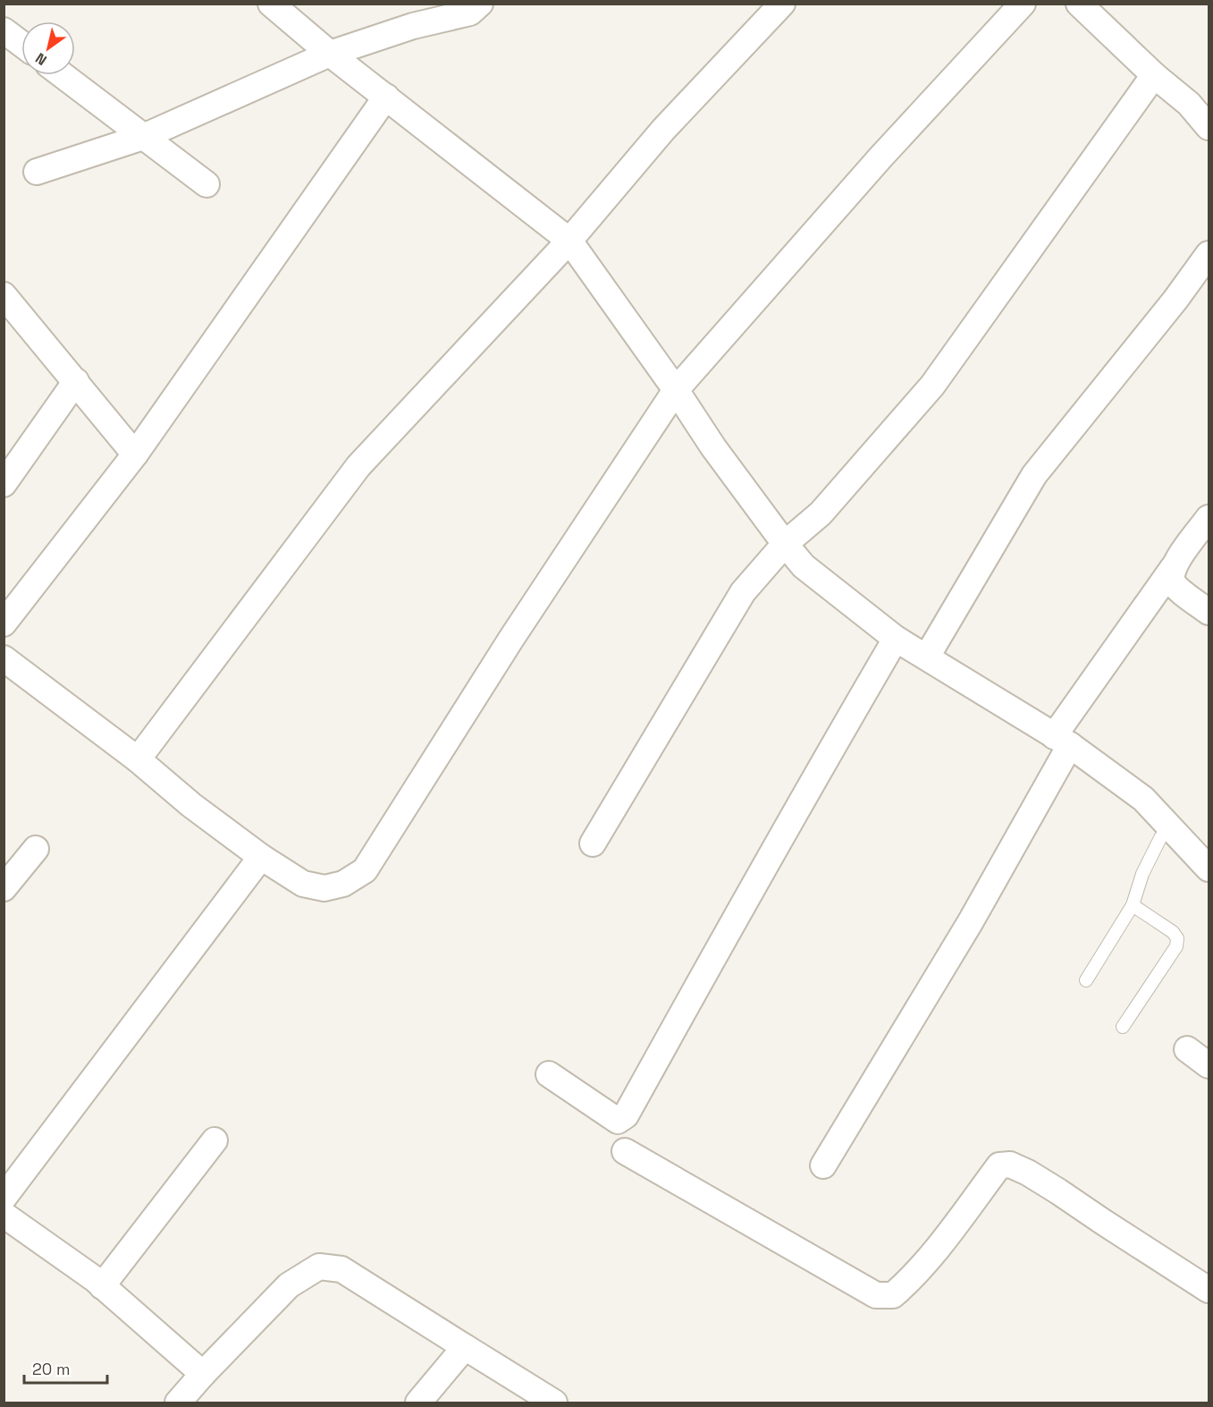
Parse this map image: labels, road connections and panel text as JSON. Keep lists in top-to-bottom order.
{
  "scale_bar": "20 m",
  "north": "bottom left"
}
